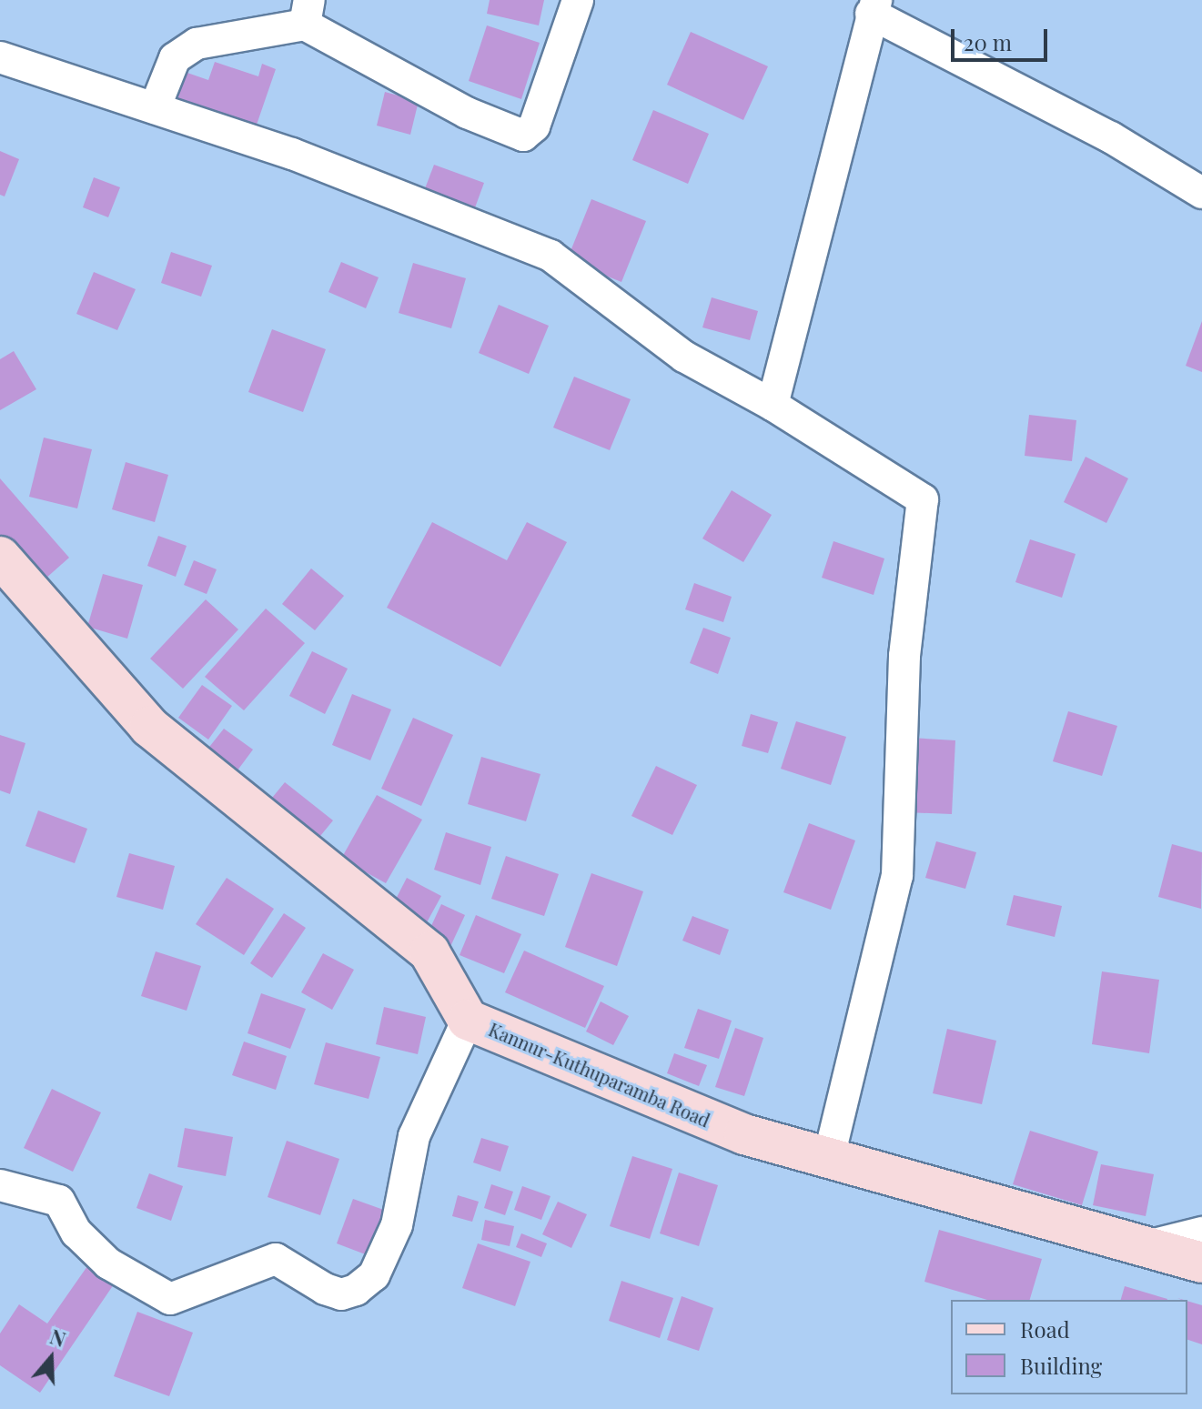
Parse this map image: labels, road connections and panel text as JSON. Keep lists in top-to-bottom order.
{
  "streets": {
    "main road": ["Kannur-Kuthuparamba Road"]
  },
  "legend": ["Road", "Building"],
  "scale_bar": "20 m",
  "north": "top"
}
